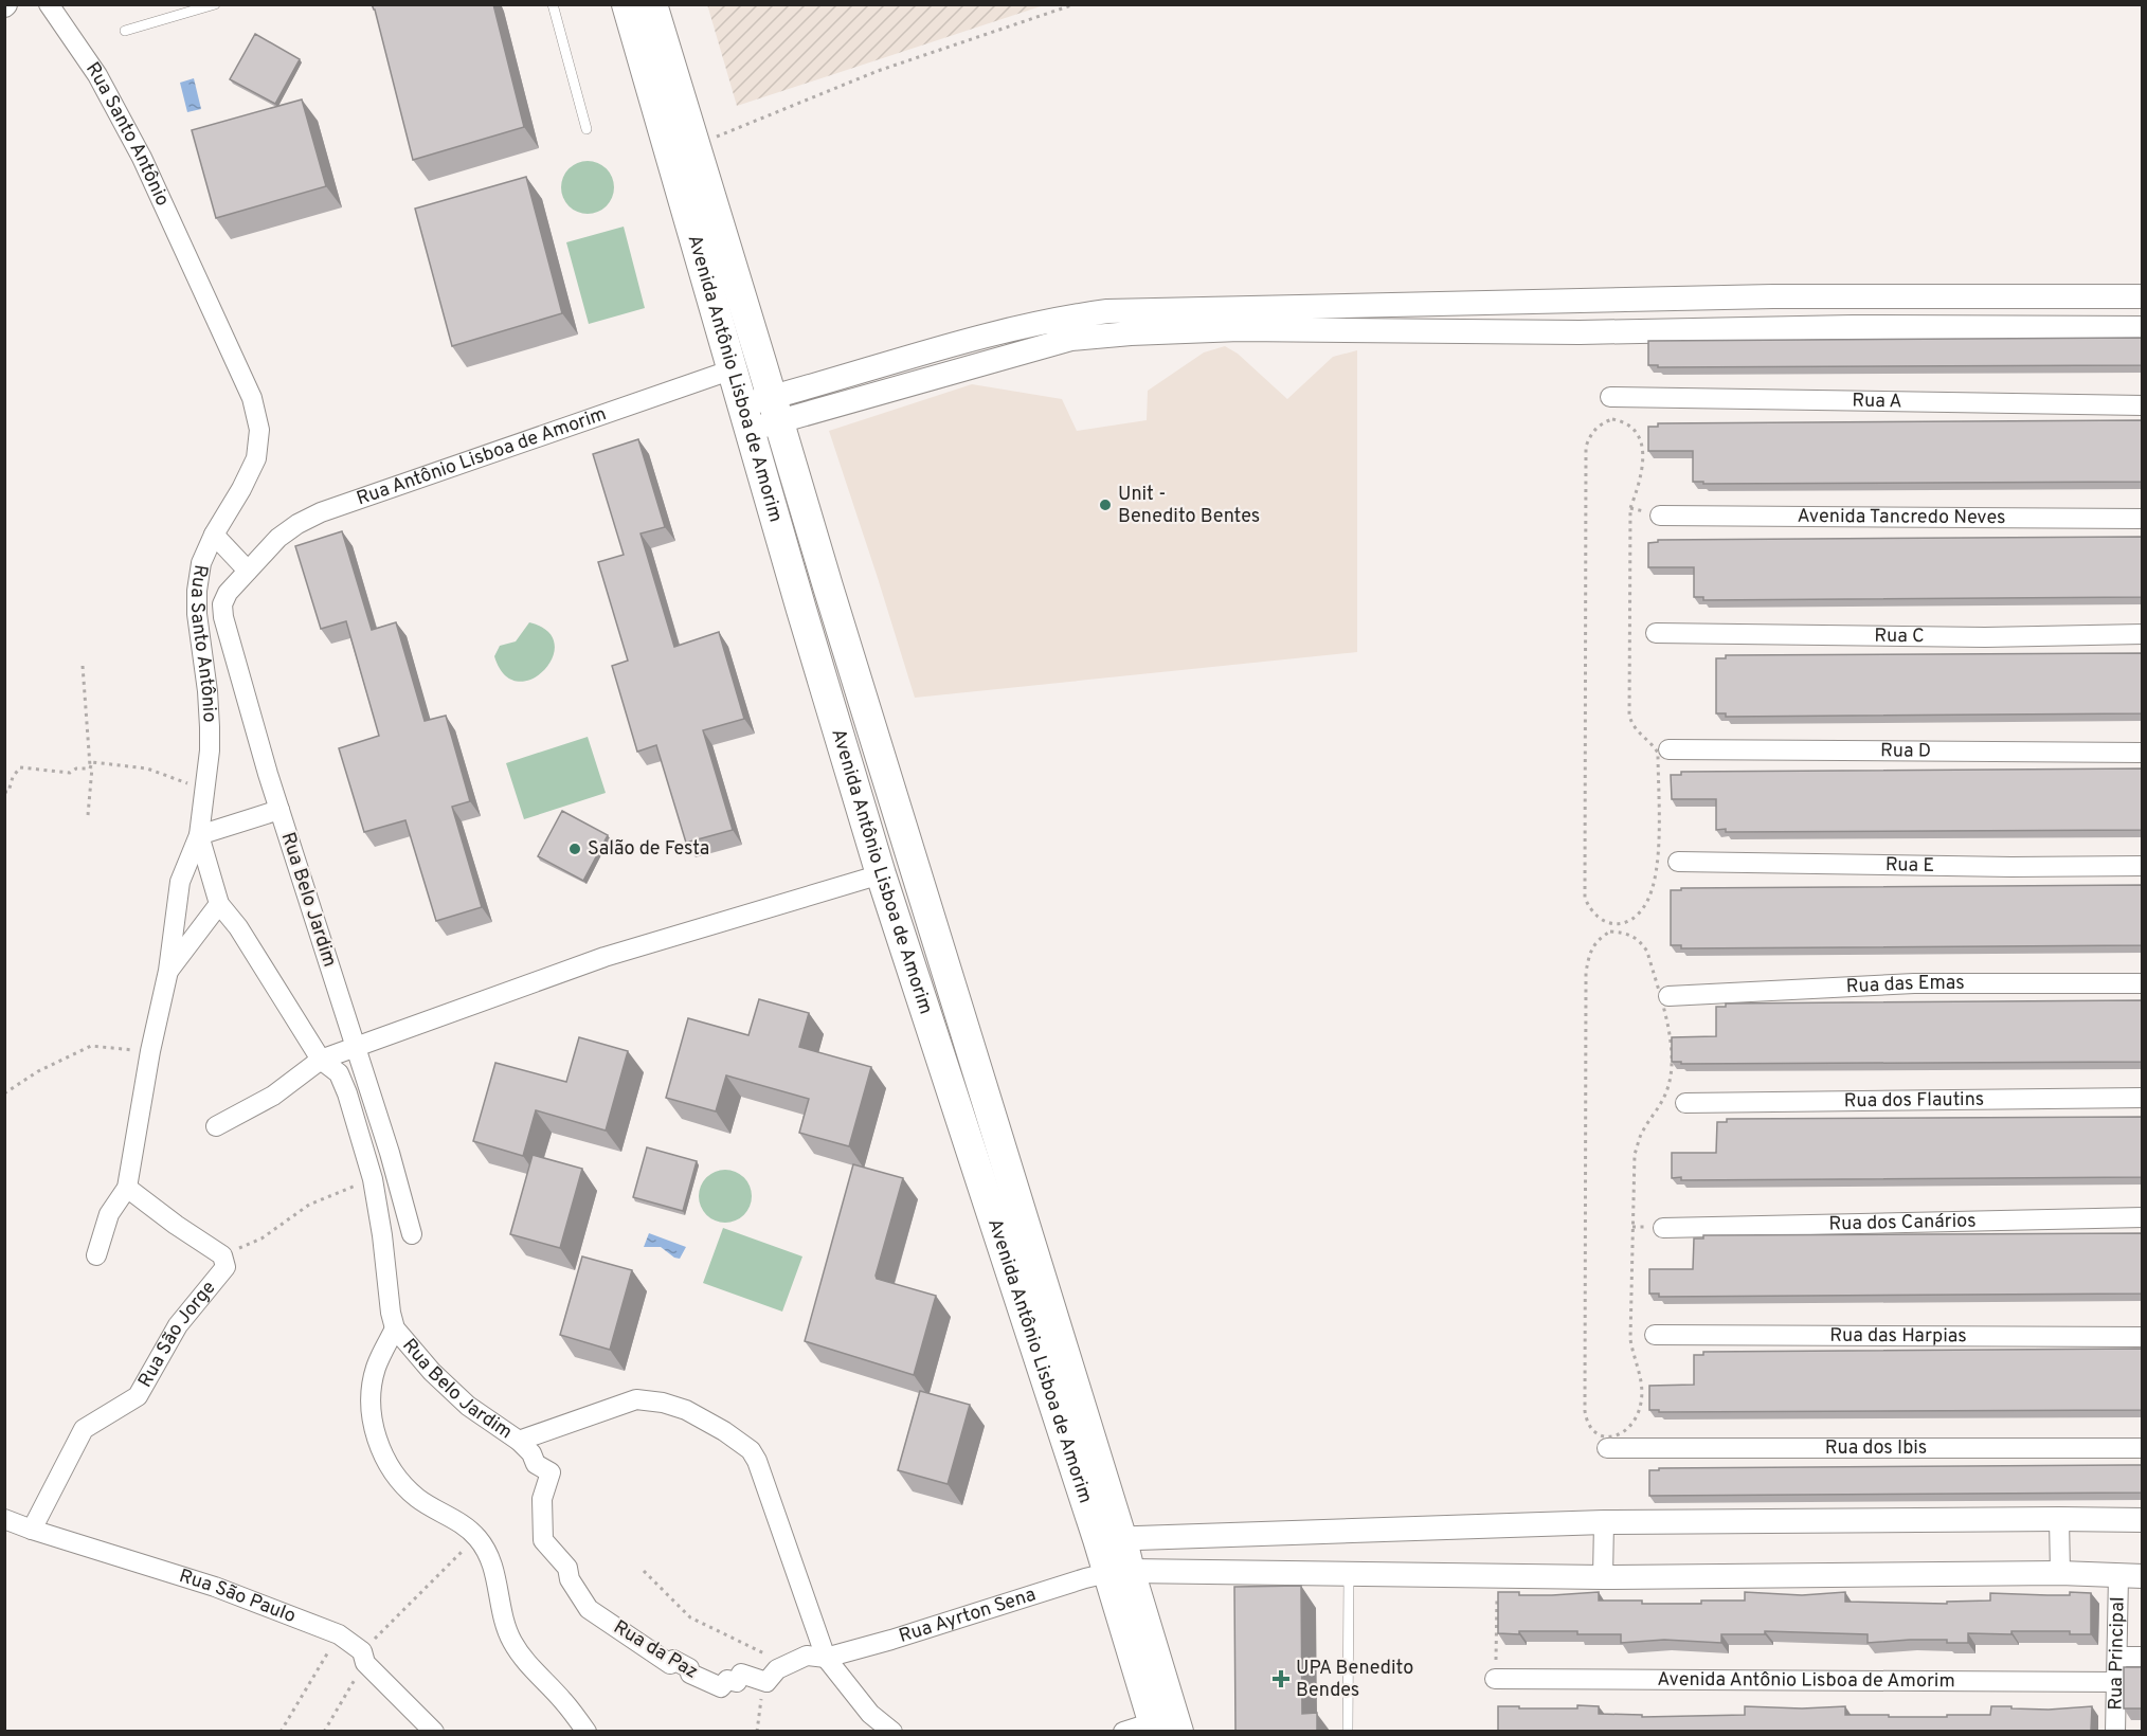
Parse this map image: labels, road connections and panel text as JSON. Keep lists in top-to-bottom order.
{
  "streets": {
    "main road": ["Avenida Antônio Lisboa de Amorim"],
    "street": [
      "Rua Santo Antônio",
      "Rua A",
      "Rua Antônio Lisboa de Amorim",
      "Avenida Tancredo Neves",
      "Rua C",
      "Rua D",
      "Rua E",
      "Rua Belo Jardim",
      "Rua das Emas",
      "Rua dos Flautins",
      "Rua dos Canários",
      "Rua São Jorge",
      "Rua das Harpias",
      "Rua dos Ibis",
      "Rua São Paulo",
      "Rua Ayrton Sena",
      "Rua da Paz",
      "Rua Principal"
    ]
  },
  "crossings": [
    ["Rua Santo Antônio", "Rua Belo Jardim"],
    ["Avenida Antônio Lisboa de Amorim", "Rua Antônio Lisboa de Amorim"],
    ["Avenida Antônio Lisboa de Amorim", "Rua Ayrton Sena"],
    ["Avenida Antônio Lisboa de Amorim", "Rua Principal"],
    ["Rua Antônio Lisboa de Amorim", "Rua Belo Jardim"],
    ["Rua Belo Jardim", "Rua Ayrton Sena"],
    ["Rua Belo Jardim", "Rua da Paz"],
    ["Rua São Jorge", "Rua São Paulo"]
  ],
  "places": {
    "other": ["Unit - Benedito Bentes", "Salão de Festa"],
    "health": ["UPA Benedito Bendes"]
  }
}
